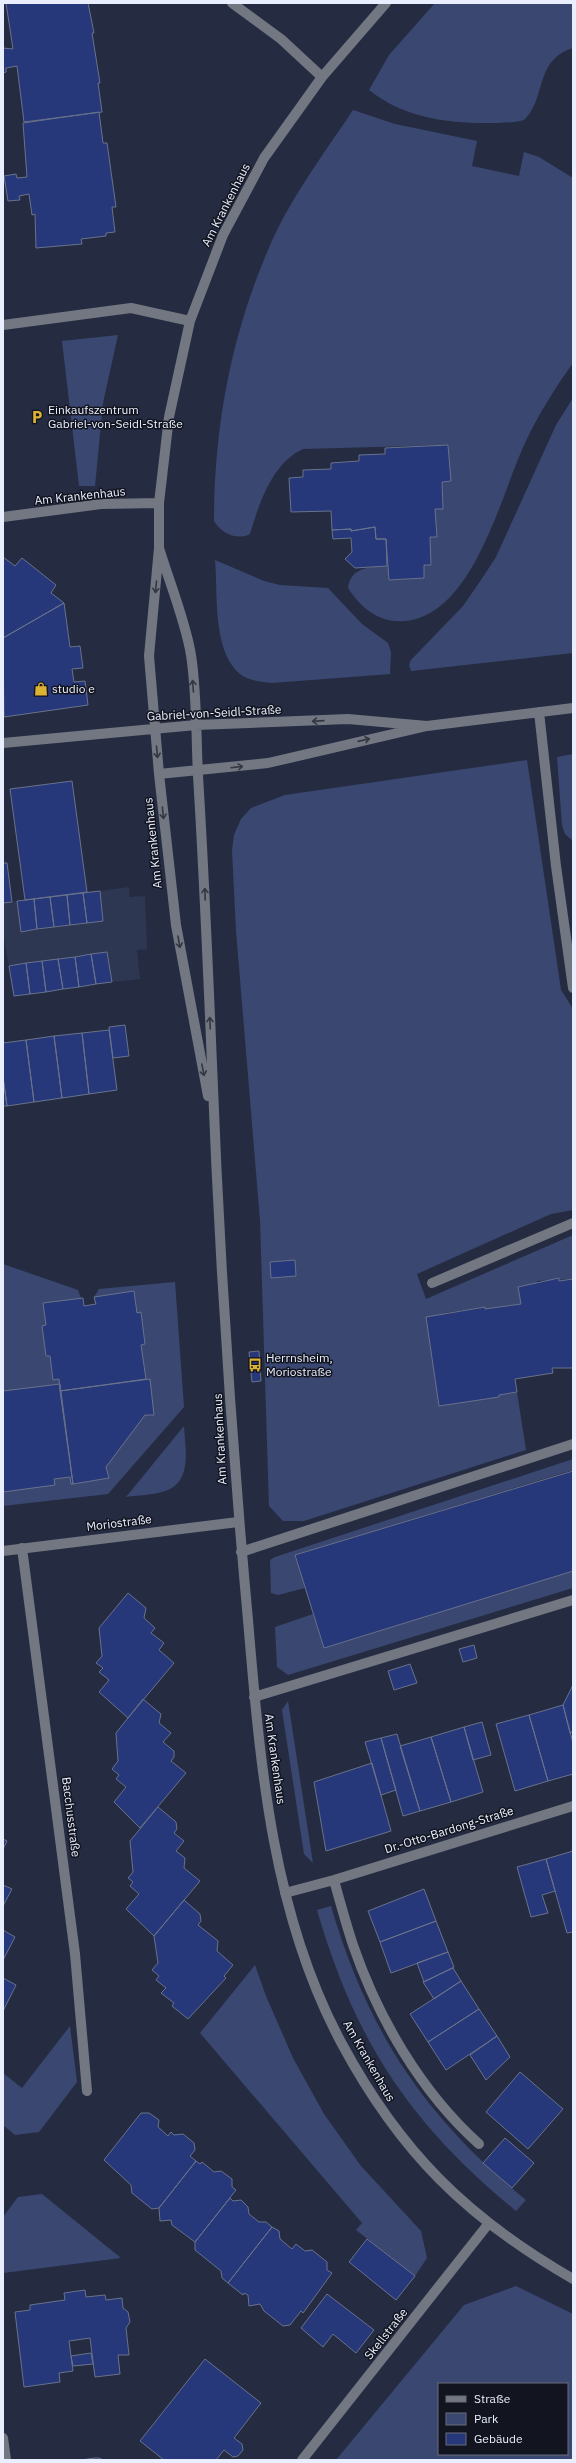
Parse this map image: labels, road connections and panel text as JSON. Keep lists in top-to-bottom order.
{
  "streets": {
    "street": [
      "Am Krankenhaus",
      "Gabriel-von-Seidl-Straße",
      "Moriostraße",
      "Bacchusstraße",
      "Dr.-Otto-Bardong-Straße",
      "Skellstraße"
    ]
  },
  "crossings": [
    ["Am Krankenhaus", "Gabriel-von-Seidl-Straße"],
    ["Am Krankenhaus", "Moriostraße"],
    ["Am Krankenhaus", "Dr.-Otto-Bardong-Straße"],
    ["Am Krankenhaus", "Skellstraße"],
    ["Moriostraße", "Bacchusstraße"]
  ],
  "places": {
    "parking": ["Einkaufszentrum Gabriel-von-Seidl-Straße"],
    "shop": ["studio e"],
    "bus stop": ["Herrnsheim, Moriostraße"]
  },
  "legend": ["Straße", "Park", "Gebäude"]
}
